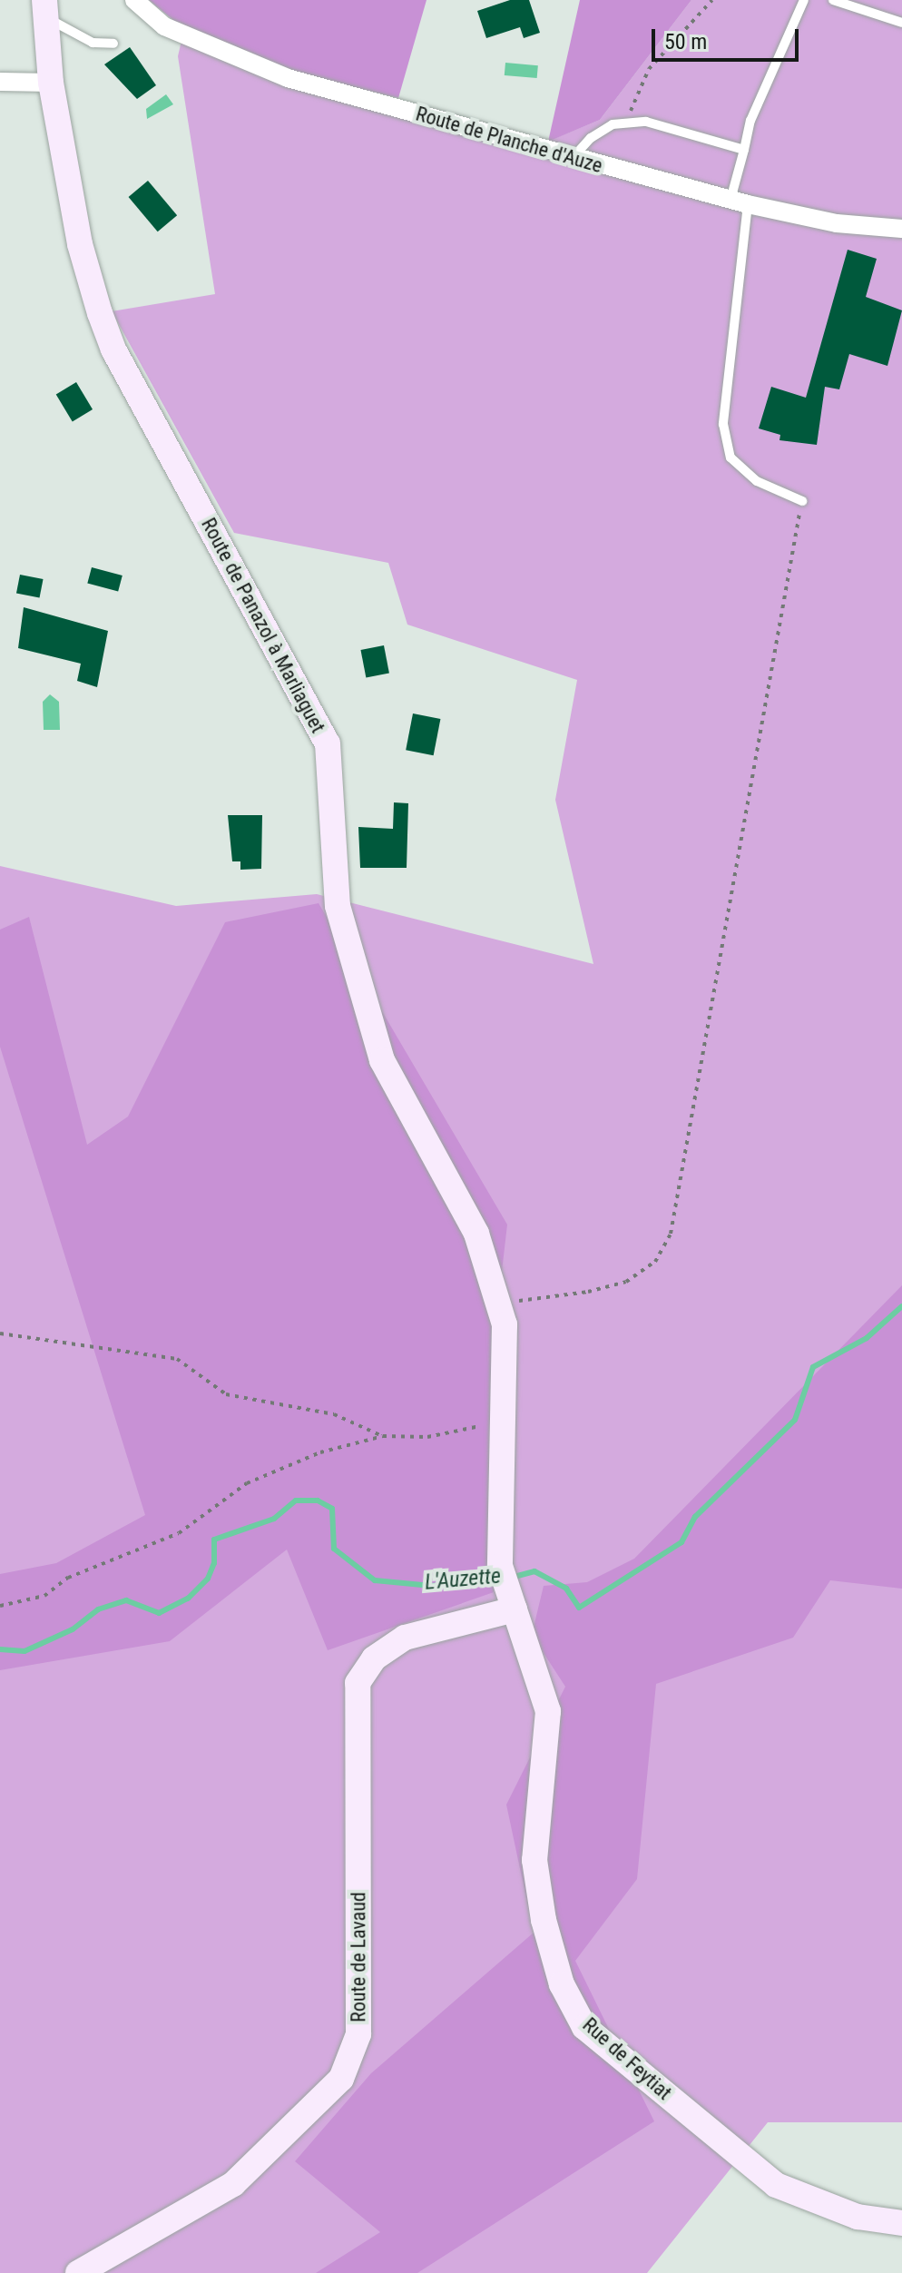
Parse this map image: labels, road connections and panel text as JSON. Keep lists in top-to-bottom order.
{
  "streets": {
    "street": [
      "Route de Planche d'Auze",
      "Route de Panazol à Marliaguet",
      "Route de Lavaud",
      "Rue de Feytiat"
    ]
  },
  "crossings": [
    ["Route de Panazol à Marliaguet", "Route de Lavaud"],
    ["Route de Panazol à Marliaguet", "Rue de Feytiat"],
    ["Route de Lavaud", "Rue de Feytiat"]
  ],
  "water": ["L'Auzette"],
  "scale_bar": "50 m"
}
